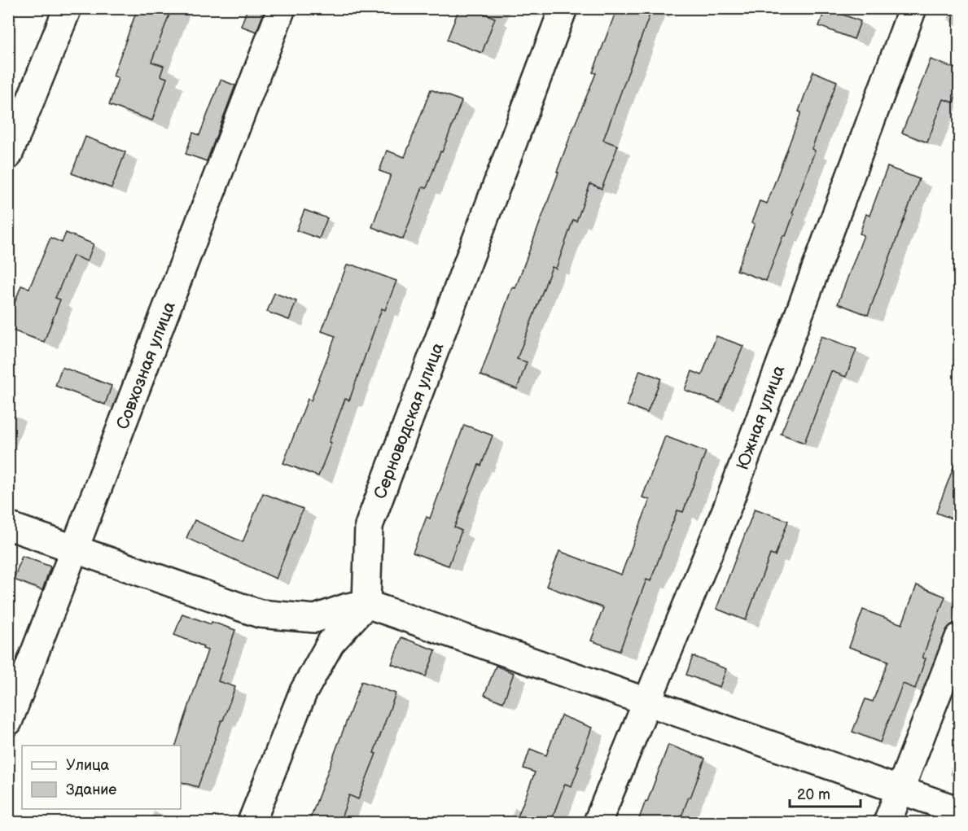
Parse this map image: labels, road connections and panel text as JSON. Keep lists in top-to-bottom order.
{
  "streets": {
    "street": ["Совхозная улица", "Южная улица", "Серноводская улица"]
  },
  "legend": ["Улица", "Здание"],
  "scale_bar": "20 m"
}
